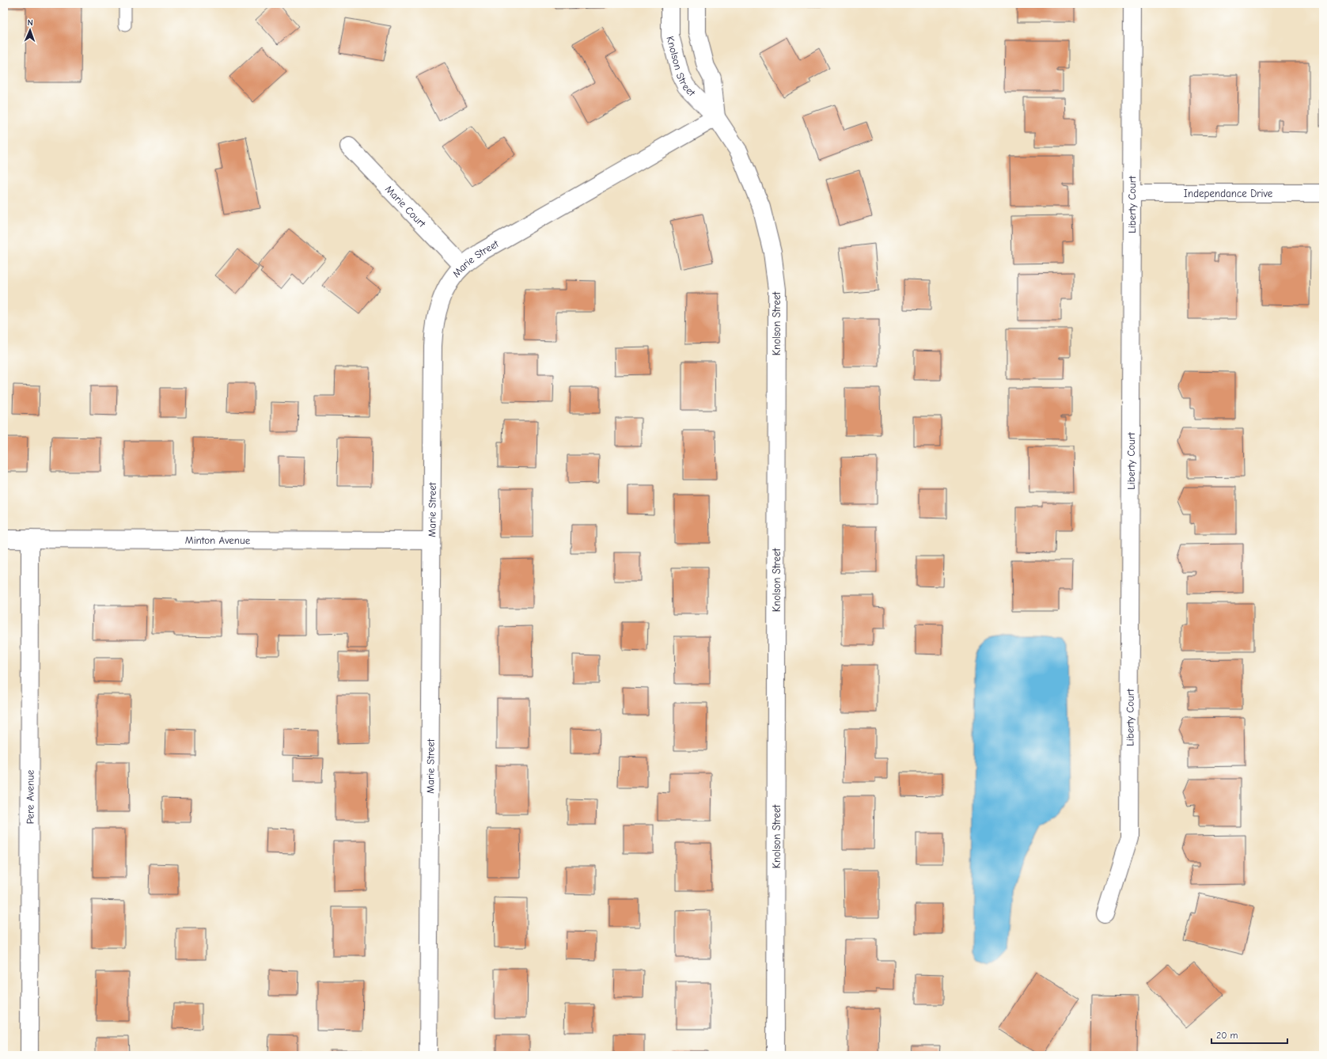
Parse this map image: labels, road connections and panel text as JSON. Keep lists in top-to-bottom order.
{
  "streets": {
    "street": [
      "Knolson Street",
      "Independance Drive",
      "Liberty Court",
      "Marie Court",
      "Marie Street",
      "Minton Avenue",
      "Pere Avenue"
    ]
  },
  "crossings": [
    ["Knolson Street", "Marie Street"],
    ["Independance Drive", "Liberty Court"],
    ["Marie Court", "Marie Street"],
    ["Marie Street", "Minton Avenue"],
    ["Minton Avenue", "Pere Avenue"]
  ],
  "scale_bar": "20 m",
  "north": "top"
}
